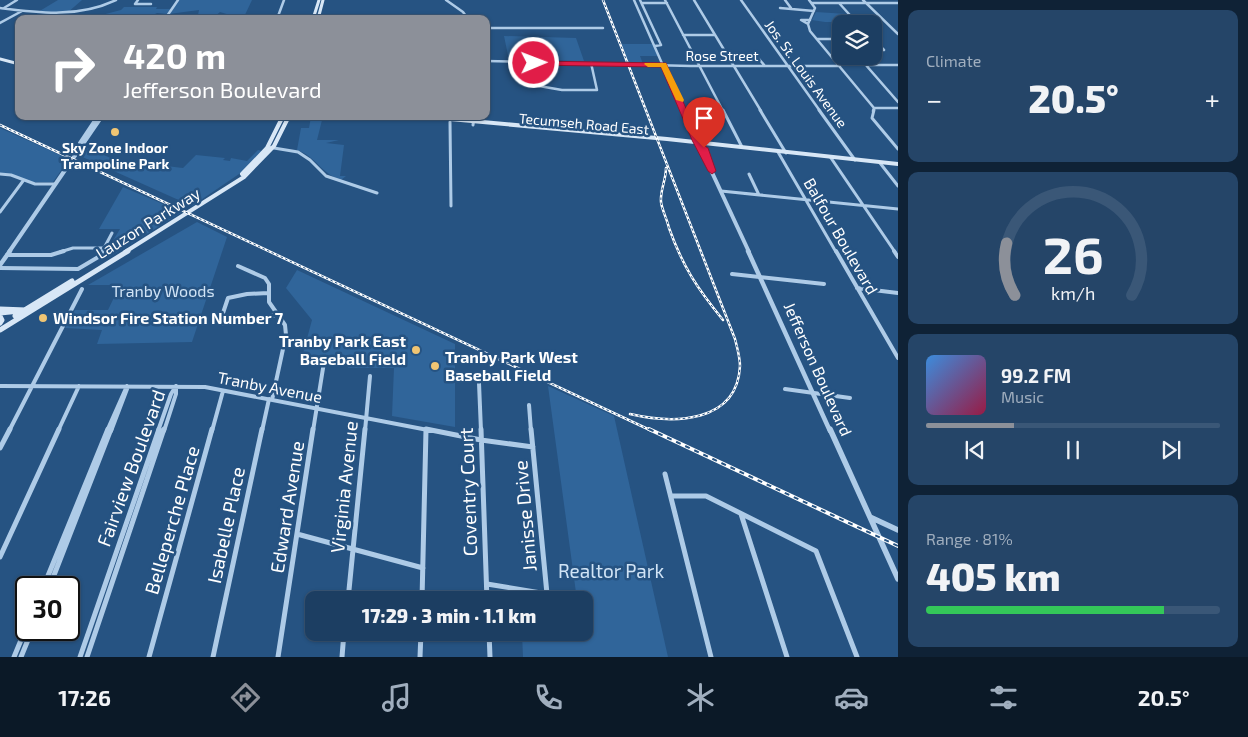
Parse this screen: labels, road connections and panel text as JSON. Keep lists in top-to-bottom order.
{
  "streets": {
    "main road": ["Tecumseh Road East", "Lauzon Parkway"],
    "street": [
      "Rose Street",
      "Jos. St. Louis Avenue",
      "Balfour Boulevard",
      "Jefferson Boulevard",
      "Tranby Avenue",
      "Fairview Boulevard",
      "Virginia Avenue",
      "Coventry Court",
      "Edward Avenue",
      "Janisse Drive",
      "Belleperche Place",
      "Isabelle Place"
    ]
  },
  "crossings": [
    ["Rose Street", "Jos. St. Louis Avenue"],
    ["Rose Street", "Jefferson Boulevard"],
    ["Jos. St. Louis Avenue", "Tecumseh Road East"],
    ["Tecumseh Road East", "Balfour Boulevard"],
    ["Tecumseh Road East", "Jefferson Boulevard"],
    ["Tranby Avenue", "Fairview Boulevard"],
    ["Tranby Avenue", "Virginia Avenue"],
    ["Tranby Avenue", "Coventry Court"],
    ["Tranby Avenue", "Edward Avenue"],
    ["Tranby Avenue", "Janisse Drive"],
    ["Tranby Avenue", "Belleperche Place"],
    ["Tranby Avenue", "Isabelle Place"],
    ["Coventry Court", "Janisse Drive"]
  ],
  "parks": ["Tranby Woods", "Realtor Park"],
  "places": [
    "Sky Zone Indoor Trampoline Park",
    "Windsor Fire Station Number 7",
    "Tranby Park East Baseball Field",
    "Tranby Park West Baseball Field"
  ],
  "page": {
    "tile": [
      "Climate",
      ["Range · 81%", "405 km"]
    ],
    "turn": ["420 m", "Jefferson Boulevard"],
    "heat": ["−", "20.5°", "+"],
    "song": ["99.2 FM", "Music"],
    "limit": "30",
    "trip": "17:29 · 3 min · 1.1 km",
    "tabs": ["17:26", "20.5°"],
    "gauge": ["26", "km/h"]
  }
}
